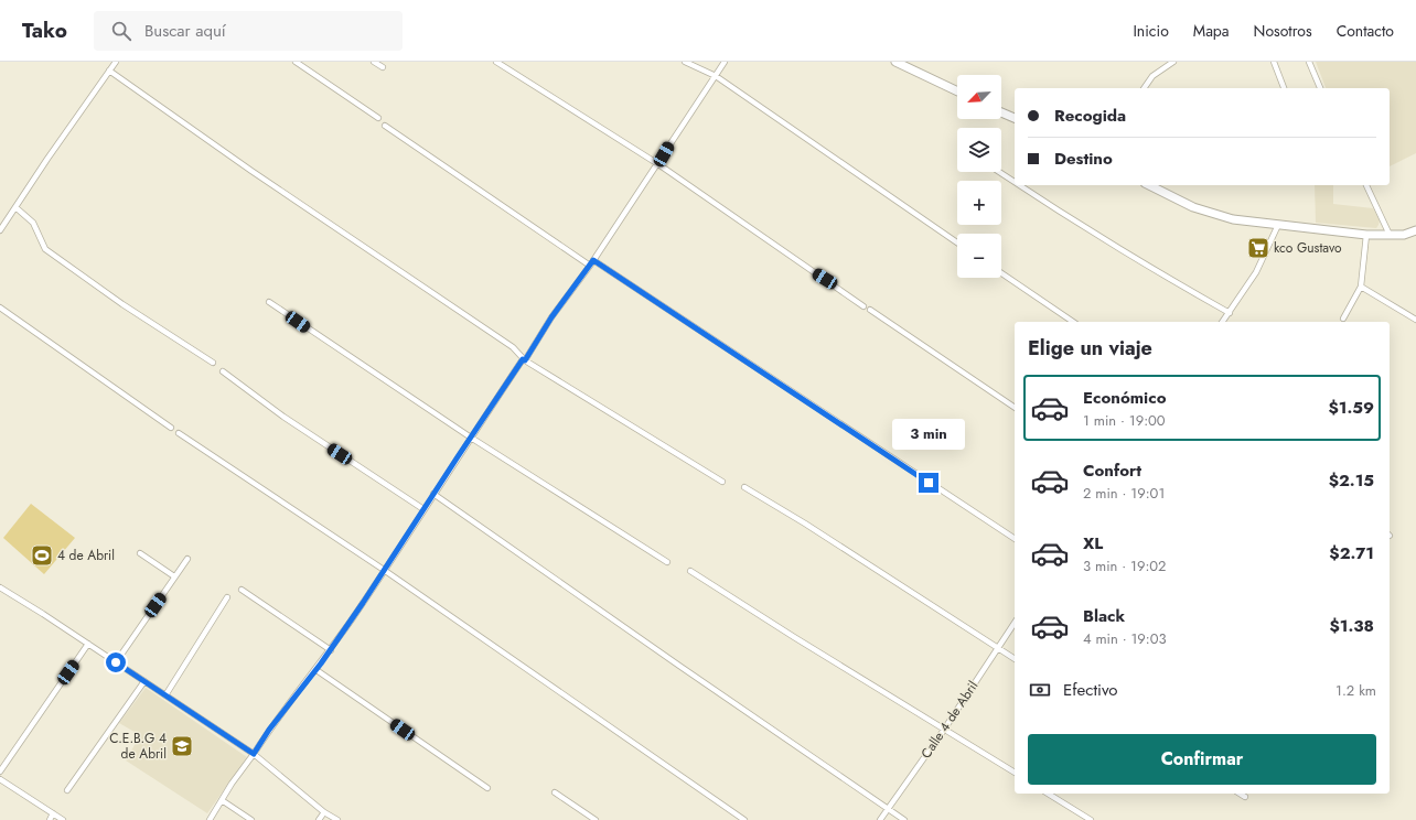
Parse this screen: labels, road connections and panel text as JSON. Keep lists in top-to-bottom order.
{
  "streets": {
    "street": ["Calle 4 de Abril"]
  },
  "places": {
    "supermarket": ["kco Gustavo"],
    "sports": ["4 de Abril"],
    "school or university": ["C.E.B.G 4 de Abril"]
  },
  "north": "bottom left",
  "page": {
    "header": "Tako",
    "search": "Buscar aquí",
    "nav": [
      "Inicio",
      "Mapa",
      "Nosotros",
      "Contacto"
    ],
    "map_buttons": ["+", "−"],
    "banner": ["Recogida", "Destino"],
    "heading": "Elige un viaje",
    "list": [
      {
        "name": "Económico",
        "note": "1 min · 19:00",
        "value": "$1.59"
      },
      {
        "name": "Confort",
        "note": "2 min · 19:01",
        "value": "$2.15"
      },
      {
        "name": "XL",
        "note": "3 min · 19:02",
        "value": "$2.71"
      },
      {
        "name": "Black",
        "note": "4 min · 19:03",
        "value": "$1.38"
      }
    ],
    "bubble": "3 min",
    "pay": ["Efectivo", "1.2 km"],
    "buttons": "Confirmar"
  }
}
